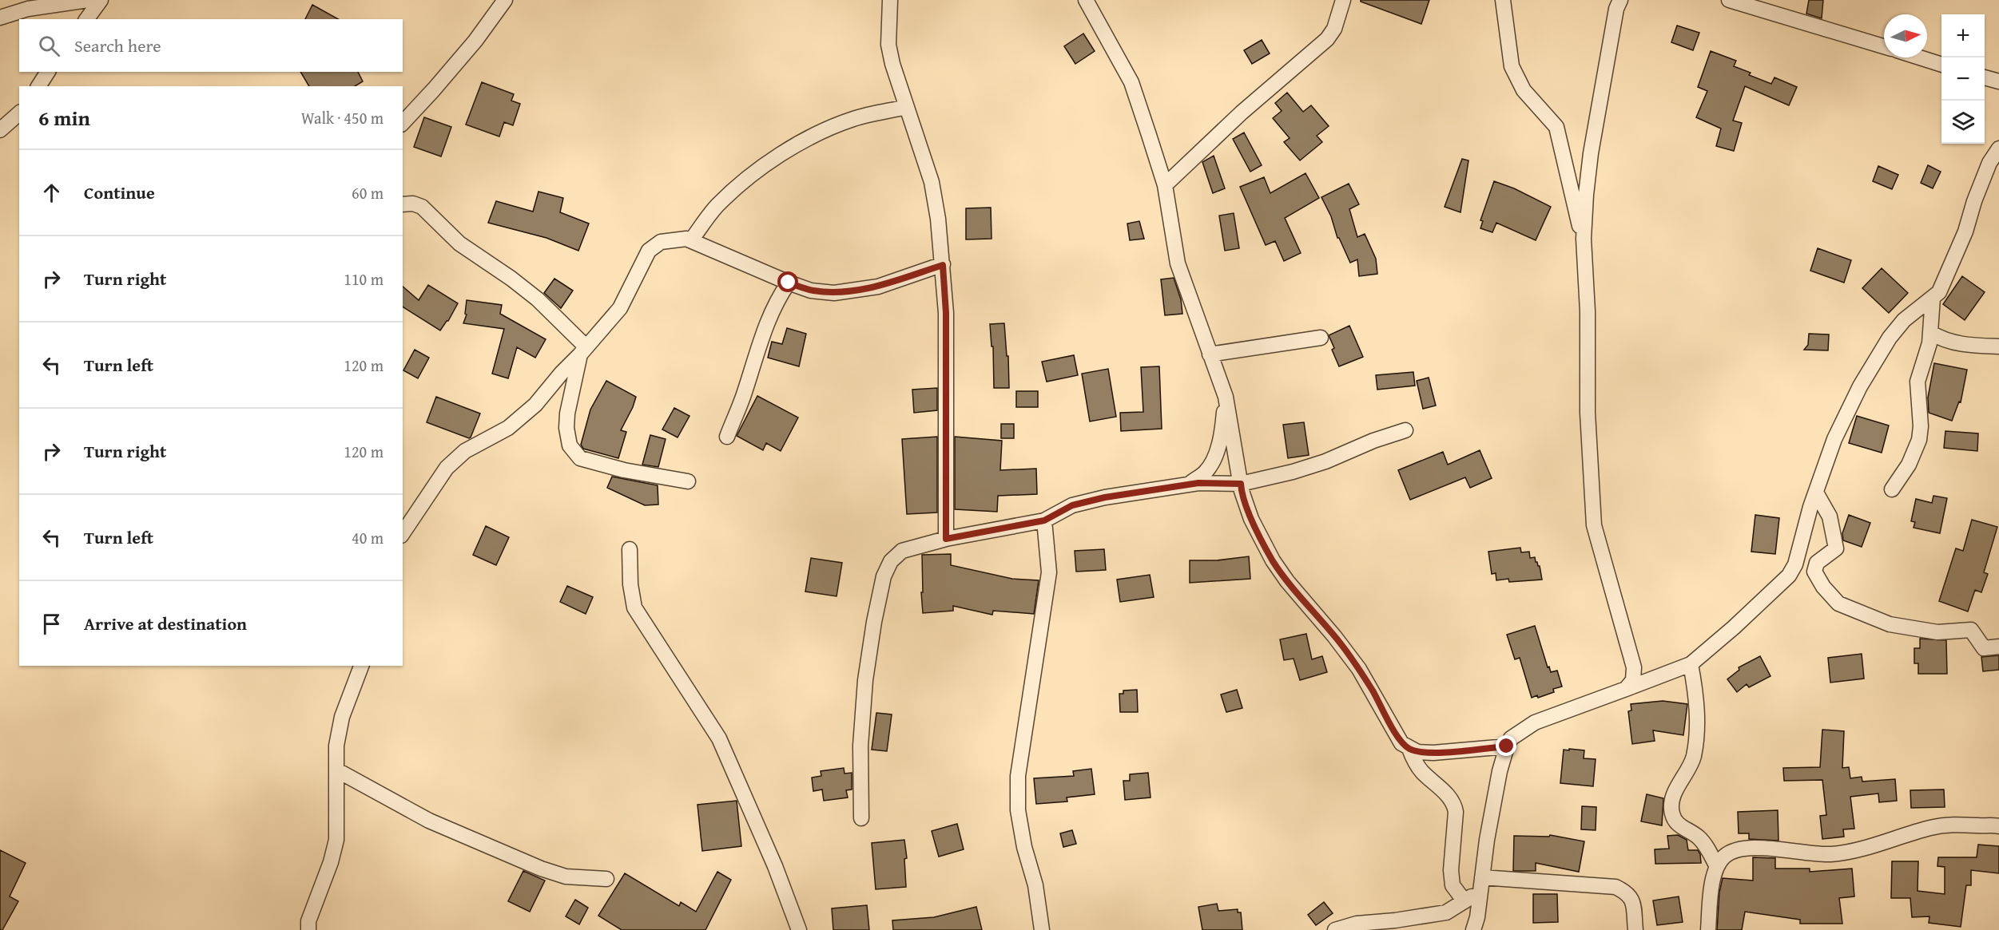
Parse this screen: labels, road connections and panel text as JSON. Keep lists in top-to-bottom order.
{
  "north": "right",
  "page": {
    "map_buttons": ["+", "−"],
    "search": "Search here",
    "heading": ["6 min", "Walk · 450 m"],
    "list": [
      ["Continue", "60 m"],
      ["Turn right", "110 m"],
      ["Turn left", "120 m"],
      ["Turn right", "120 m"],
      ["Turn left", "40 m"],
      "Arrive at destination"
    ]
  }
}
